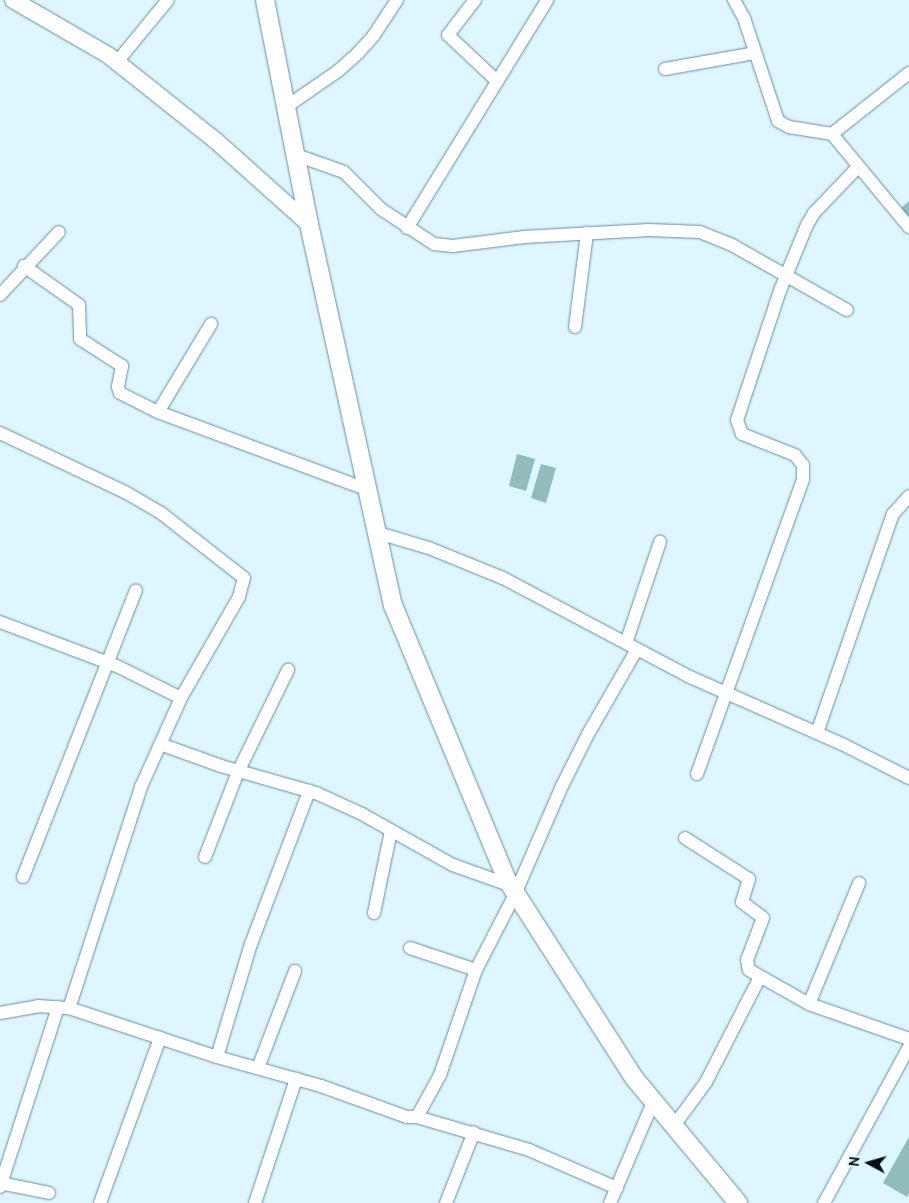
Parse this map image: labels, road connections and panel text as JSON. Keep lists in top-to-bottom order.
{
  "north": "left"
}
